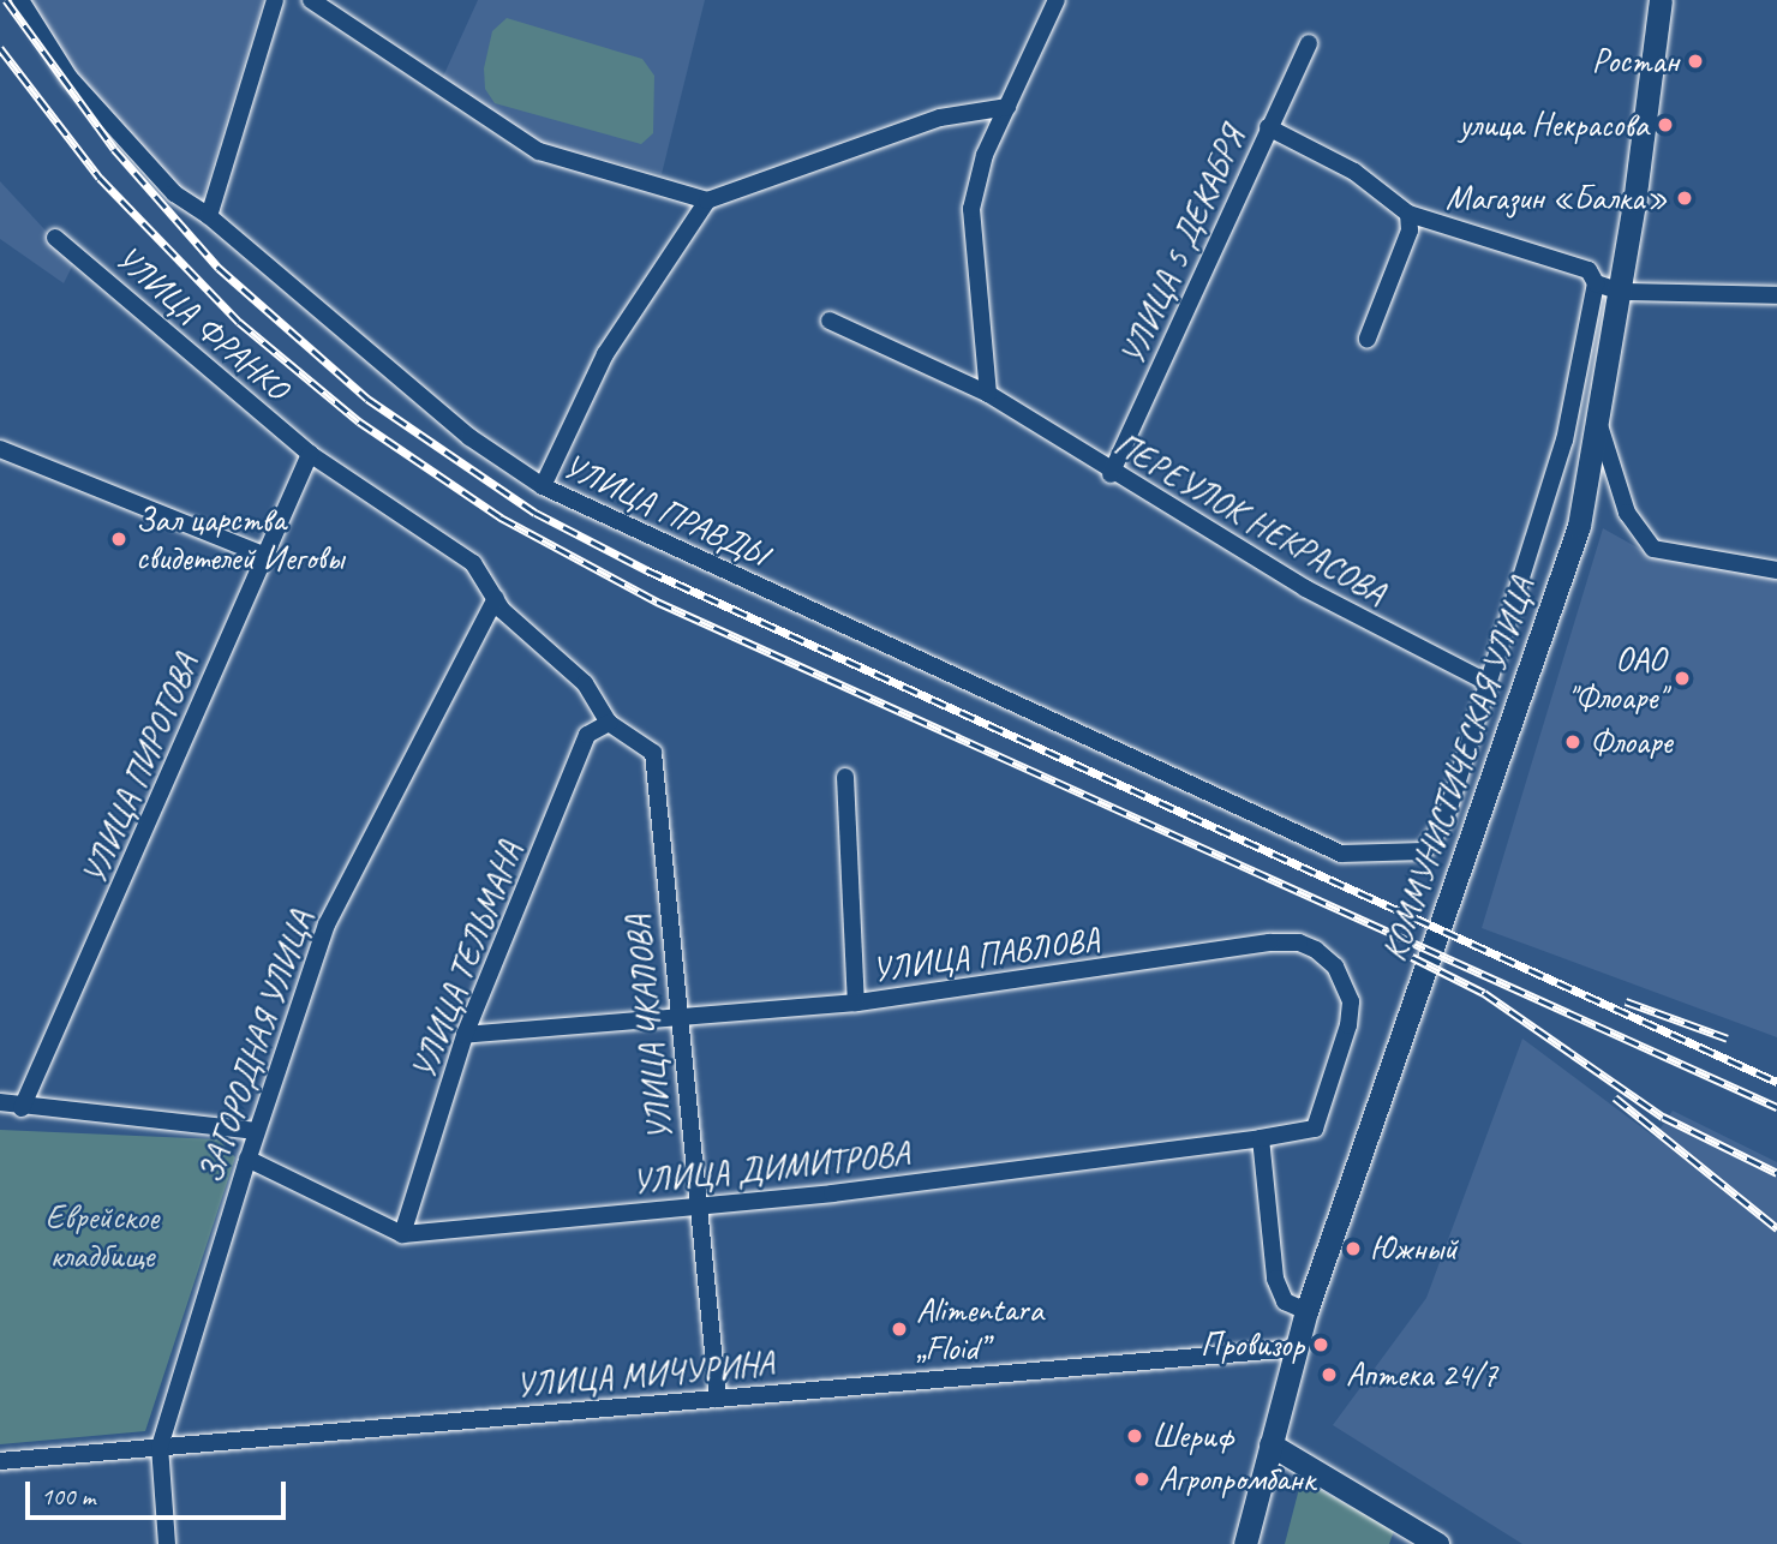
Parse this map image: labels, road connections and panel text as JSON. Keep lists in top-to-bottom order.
{
  "streets": {
    "main road": ["КОММУНИСТИЧЕСКАЯ УЛИЦА"],
    "street": [
      "УЛИЦА 5 ДЕКАБРЯ",
      "УЛИЦА ФРАНКО",
      "УЛИЦА ПРАВДЫ",
      "ПЕРЕУЛОК НЕКРАСОВА",
      "УЛИЦА ПИРОГОВА",
      "УЛИЦА ПАВЛОВА",
      "УЛИЦА ТЕЛЬМАНА",
      "УЛИЦА ЧКАЛОВА",
      "ЗАГОРОДНАЯ УЛИЦА",
      "УЛИЦА ДИМИТРОВА",
      "УЛИЦА МИЧУРИНА"
    ]
  },
  "crossings": [
    ["УЛИЦА 5 ДЕКАБРЯ", "ПЕРЕУЛОК НЕКРАСОВА"],
    ["УЛИЦА ФРАНКО", "УЛИЦА ПИРОГОВА"],
    ["УЛИЦА ФРАНКО", "УЛИЦА ТЕЛЬМАНА"],
    ["УЛИЦА ФРАНКО", "УЛИЦА ЧКАЛОВА"],
    ["УЛИЦА ФРАНКО", "ЗАГОРОДНАЯ УЛИЦА"],
    ["УЛИЦА ПРАВДЫ", "ПЕРЕУЛОК НЕКРАСОВА"],
    ["КОММУНИСТИЧЕСКАЯ УЛИЦА", "УЛИЦА МИЧУРИНА"],
    ["УЛИЦА ПАВЛОВА", "УЛИЦА ТЕЛЬМАНА"],
    ["УЛИЦА ПАВЛОВА", "УЛИЦА ЧКАЛОВА"],
    ["УЛИЦА ПАВЛОВА", "УЛИЦА ДИМИТРОВА"],
    ["УЛИЦА ТЕЛЬМАНА", "УЛИЦА ЧКАЛОВА"],
    ["УЛИЦА ТЕЛЬМАНА", "УЛИЦА ДИМИТРОВА"],
    ["УЛИЦА ЧКАЛОВА", "УЛИЦА ДИМИТРОВА"],
    ["УЛИЦА ЧКАЛОВА", "УЛИЦА МИЧУРИНА"],
    ["ЗАГОРОДНАЯ УЛИЦА", "УЛИЦА МИЧУРИНА"]
  ],
  "parks": ["Еврейское кладбище"],
  "places": [
    "Ростан",
    "улица Некрасова",
    "Магазин «Балка»",
    "Зал царства свидетелей Иеговы",
    "ОАО \"Флоаре\"",
    "Флоаре",
    "Южный",
    "Alimentara „Floid”",
    "Провизор",
    "Аптека 24/7",
    "Шериф",
    "Агропромбанк"
  ],
  "scale_bar": "100 m"
}
